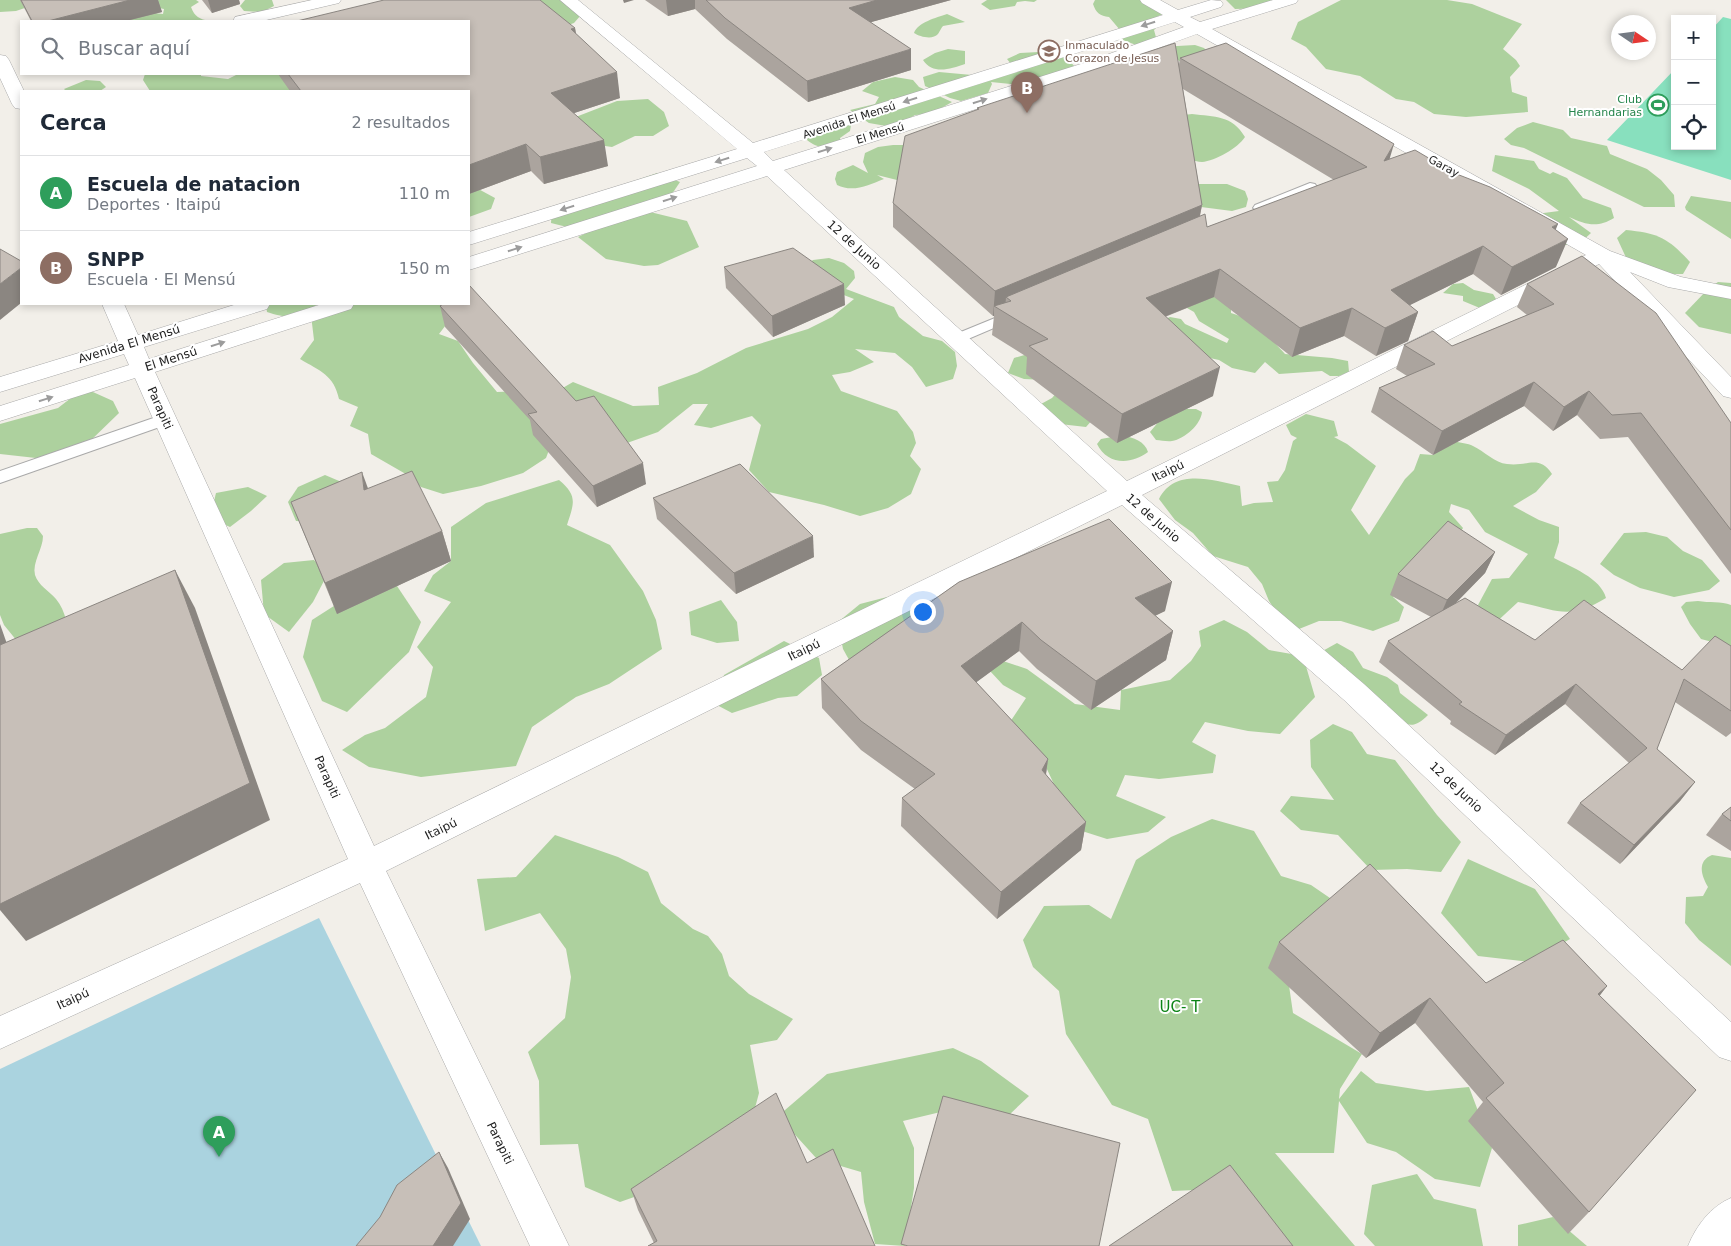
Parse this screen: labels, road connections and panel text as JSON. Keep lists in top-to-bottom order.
{
  "streets": {
    "street": [
      "Avenida El Mensú",
      "El Mensú",
      "Garay",
      "12 de Junio",
      "Parapiti",
      "Itaipú"
    ]
  },
  "crossings": [
    ["Avenida El Mensú", "El Mensú"],
    ["Avenida El Mensú", "Garay"],
    ["Avenida El Mensú", "12 de Junio"],
    ["Avenida El Mensú", "Parapiti"],
    ["El Mensú", "Garay"],
    ["El Mensú", "12 de Junio"],
    ["El Mensú", "Parapiti"],
    ["Garay", "Itaipú"],
    ["12 de Junio", "Itaipú"],
    ["Parapiti", "Itaipú"]
  ],
  "one_way": ["Avenida El Mensú", "El Mensú"],
  "parks": ["UC- T"],
  "places": {
    "school or university": ["Inmaculado Corazon de Jesus"],
    "sports": ["Club Hernandarias"]
  },
  "north": "right",
  "page": {
    "map_buttons": ["+", "−"],
    "search": "Buscar aquí",
    "pins": ["B", "A"],
    "heading": ["Cerca", "2 resultados"],
    "list": [
      {
        "mark": "A",
        "name": "Escuela de natacion",
        "note": "Deportes · Itaipú",
        "value": "110 m"
      },
      {
        "mark": "B",
        "name": "SNPP",
        "note": "Escuela · El Mensú",
        "value": "150 m"
      }
    ]
  }
}
